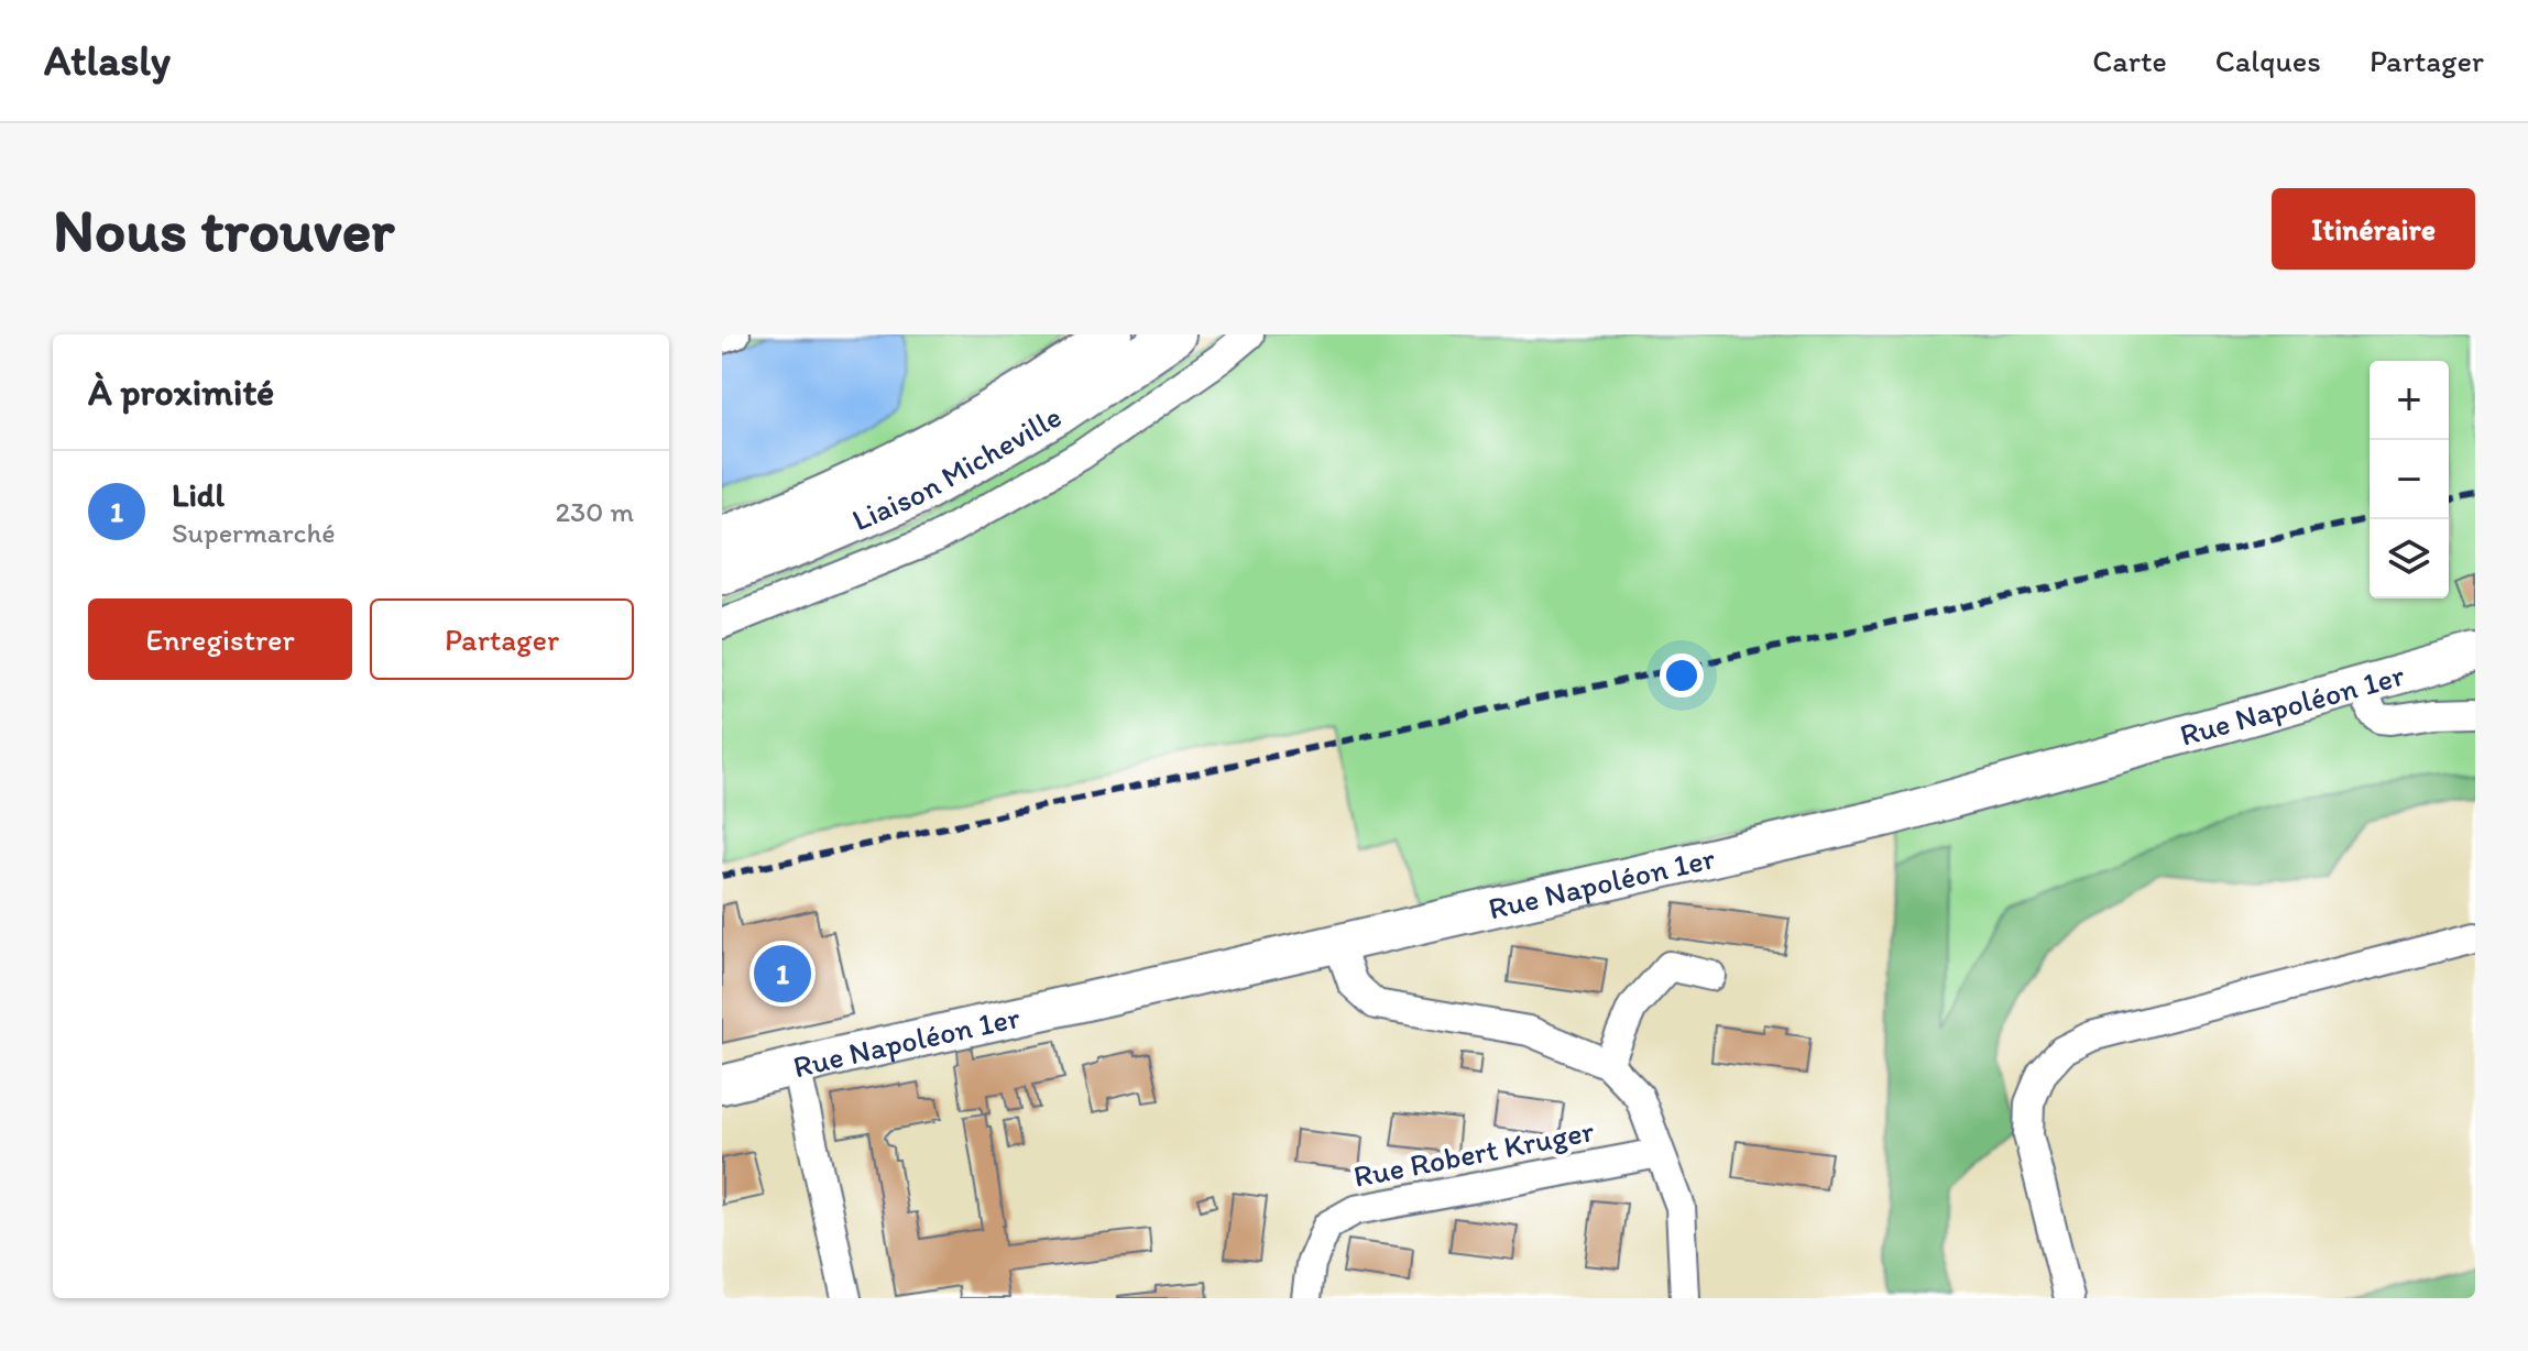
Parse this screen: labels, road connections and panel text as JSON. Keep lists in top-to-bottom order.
{
  "streets": {
    "highway": ["Liaison Micheville"],
    "main road": ["Rue Napoléon 1er"],
    "street": ["Rue Robert Kruger"]
  },
  "crossings": [
    ["Rue Napoléon 1er", "Rue Robert Kruger"]
  ],
  "page": {
    "header": "Atlasly",
    "nav": ["Carte", "Calques", "Partager"],
    "buttons": [
      "Itinéraire",
      ["Enregistrer", "Partager"]
    ],
    "title": "Nous trouver",
    "heading": "À proximité",
    "map_buttons": ["+", "−"],
    "list": [
      {
        "mark": "1",
        "name": "Lidl",
        "note": "Supermarché",
        "value": "230 m"
      }
    ],
    "pins": "1"
  }
}
